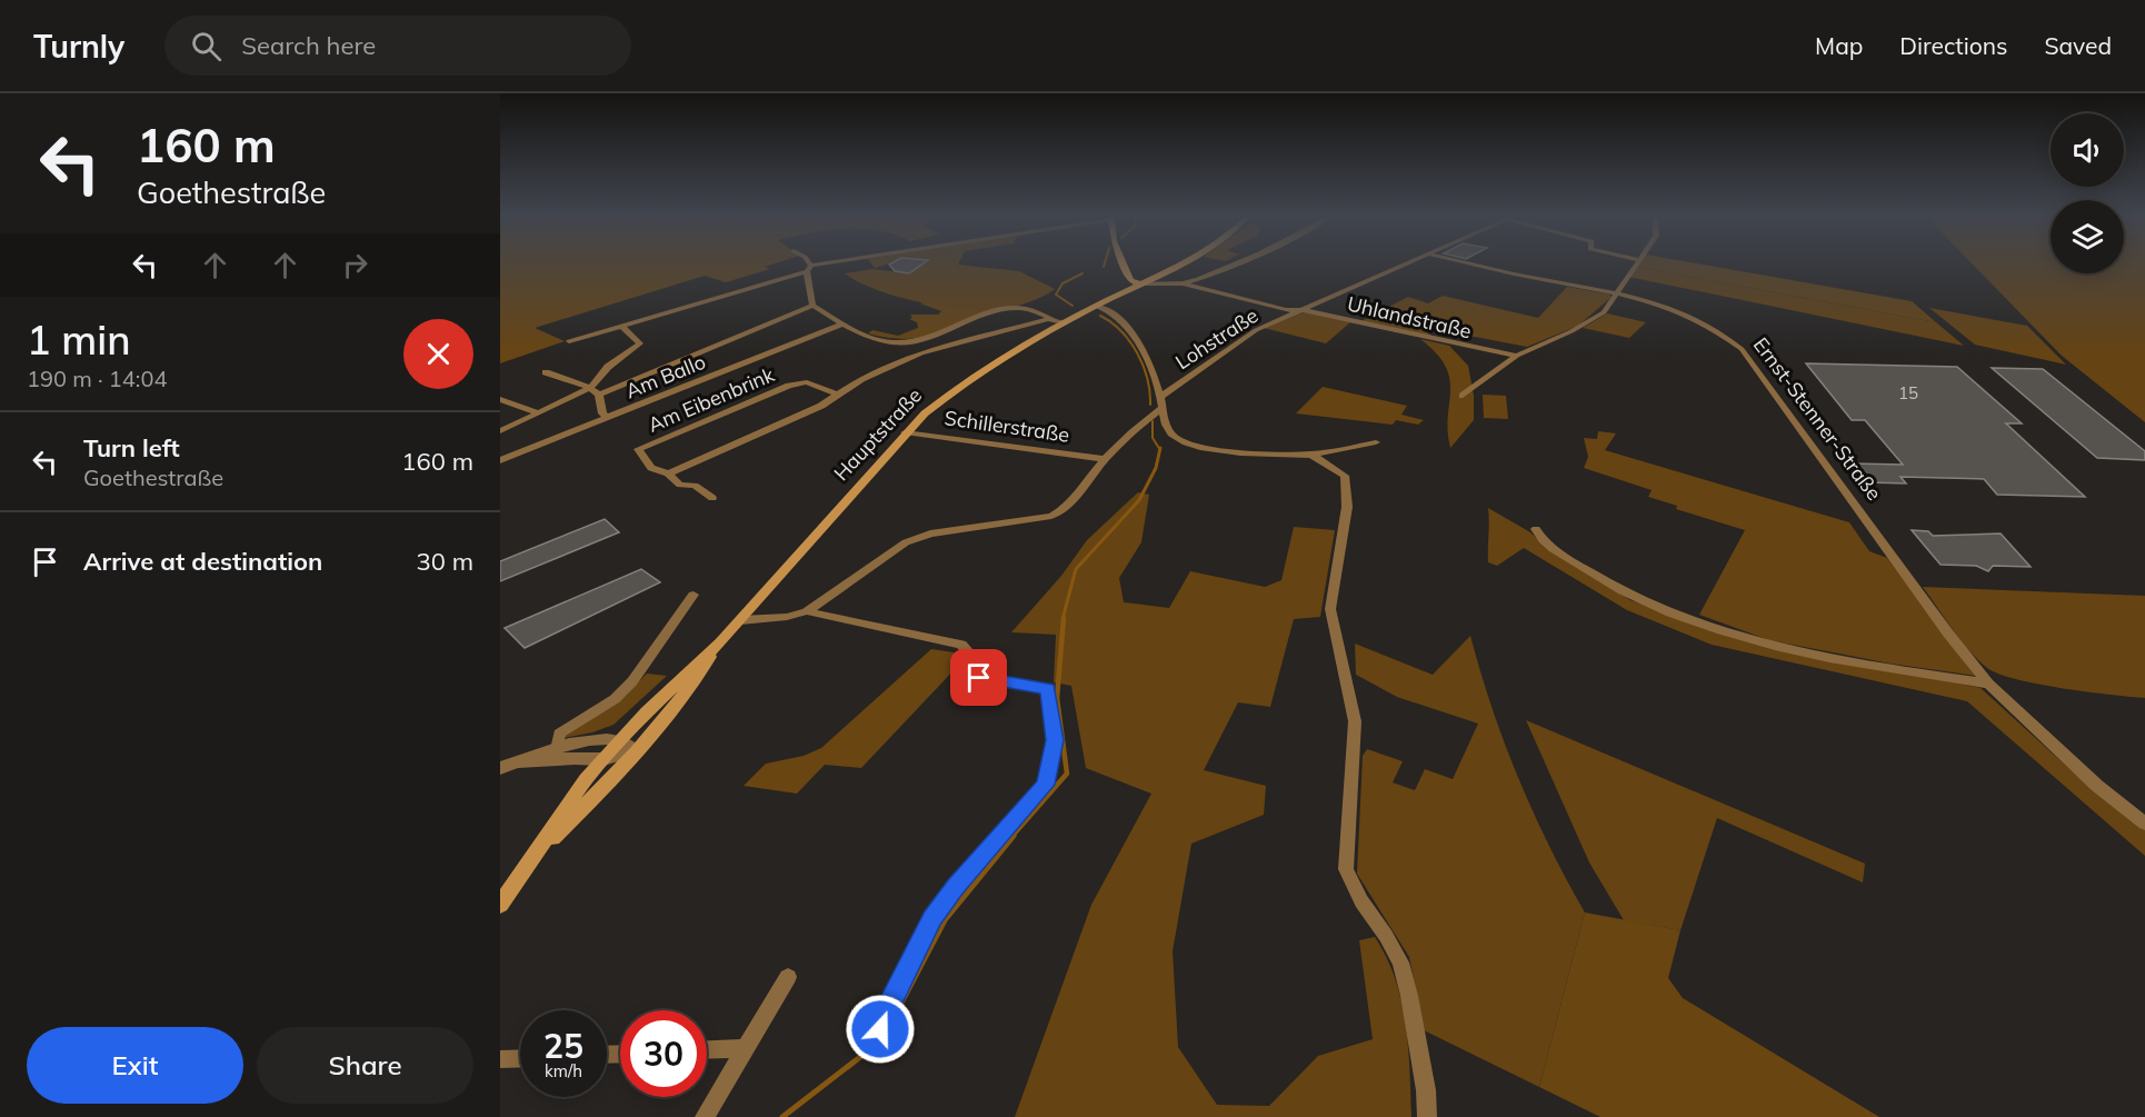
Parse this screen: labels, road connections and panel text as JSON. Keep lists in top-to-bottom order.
{
  "streets": {
    "main road": ["Hauptstraße"],
    "street": [
      "Uhlandstraße",
      "Lohstraße",
      "Am Ballo",
      "Am Eibenbrink",
      "Ernst-Stenner-Straße",
      "Schillerstraße"
    ]
  },
  "crossings": [
    ["Uhlandstraße", "Lohstraße"],
    ["Uhlandstraße", "Hauptstraße"],
    ["Schillerstraße", "Hauptstraße"]
  ],
  "house_numbers": ["15"],
  "page": {
    "header": "Turnly",
    "search": "Search here",
    "nav": ["Map", "Directions", "Saved"],
    "turn": ["160 m", "Goethestraße"],
    "heading": ["1 min", "190 m · 14:04"],
    "list": [
      {
        "name": "Turn left",
        "note": "Goethestraße",
        "value": "160 m"
      },
      {
        "name": "Arrive at destination",
        "value": "30 m"
      }
    ],
    "speed": "25 km/h",
    "limit": "30",
    "buttons": ["Exit", "Share"]
  }
}
